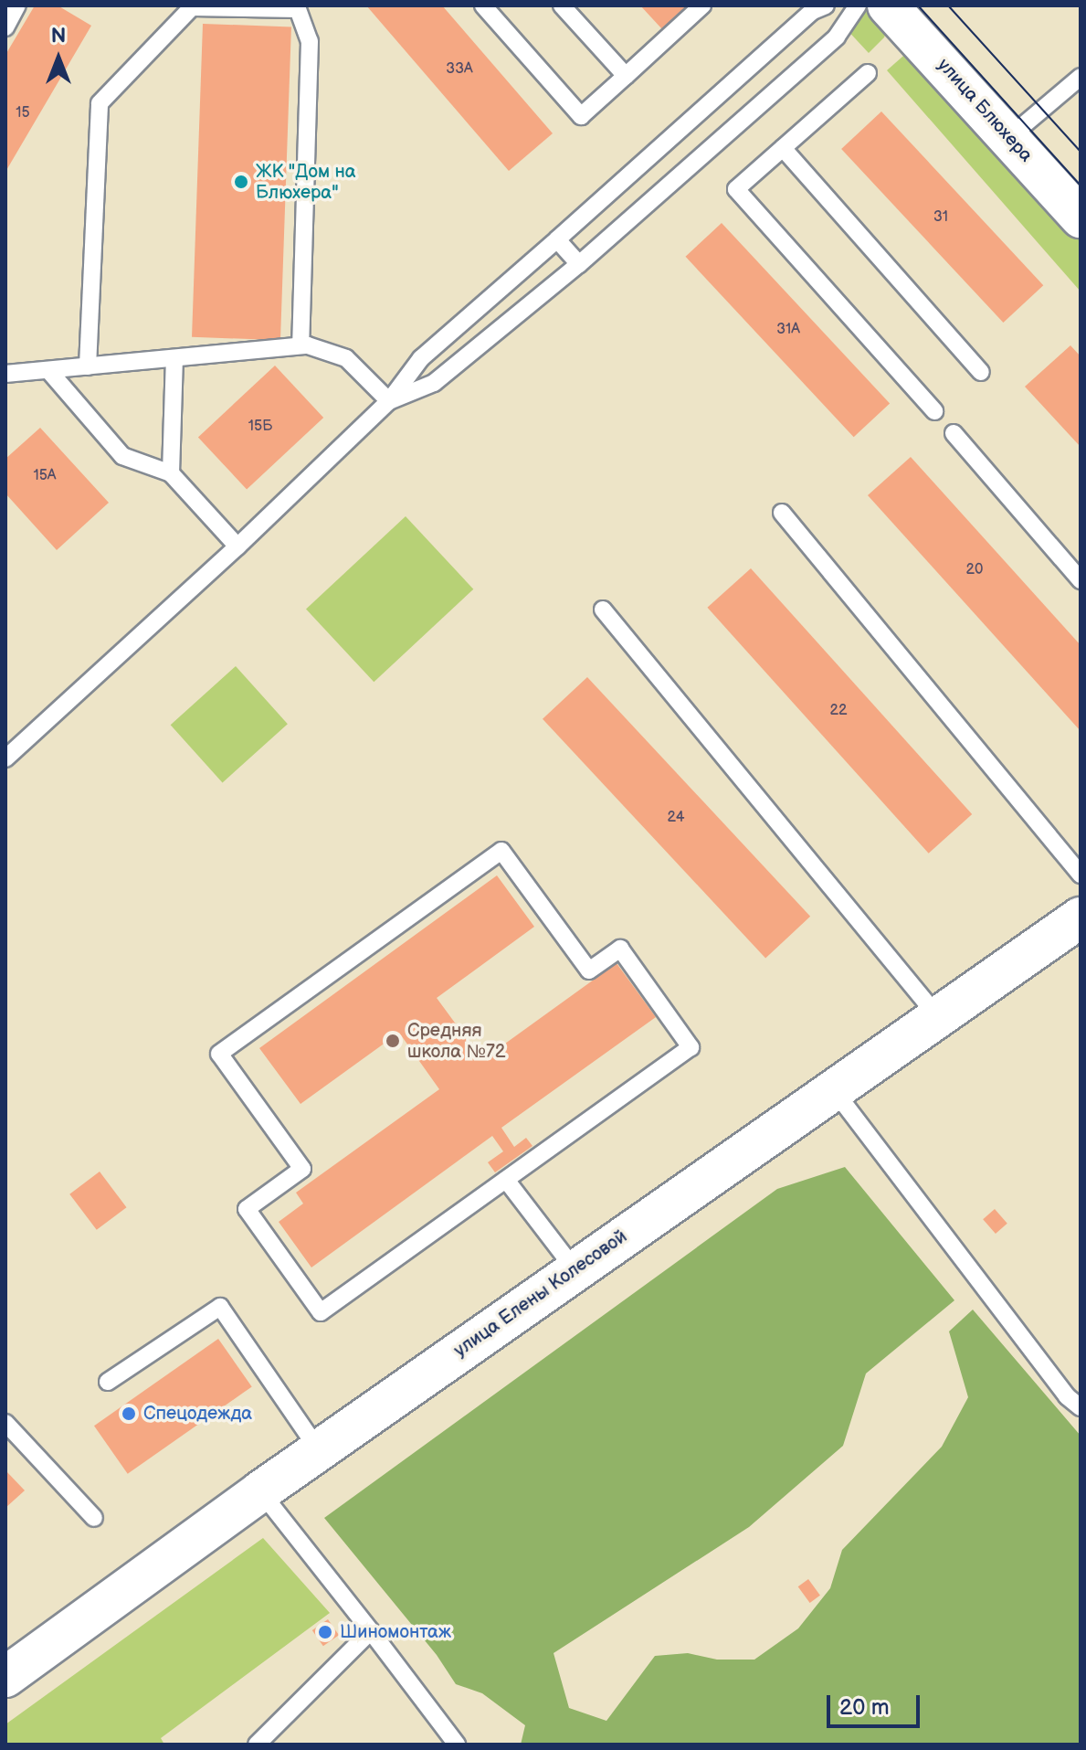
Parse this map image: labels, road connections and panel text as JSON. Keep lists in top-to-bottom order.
{
  "streets": {
    "street": ["улица Блюхера", "улица Елены Колесовой"]
  },
  "places": [
    "ЖК \"Дом на Блюхера\"",
    "Средняя школа №72",
    "Спецодежда",
    "Шиномонтаж"
  ],
  "house_numbers": [
    "33А",
    "15",
    "31",
    "31А",
    "15Б",
    "15А",
    "20",
    "22",
    "24"
  ],
  "scale_bar": "20 m",
  "north": "top"
}
